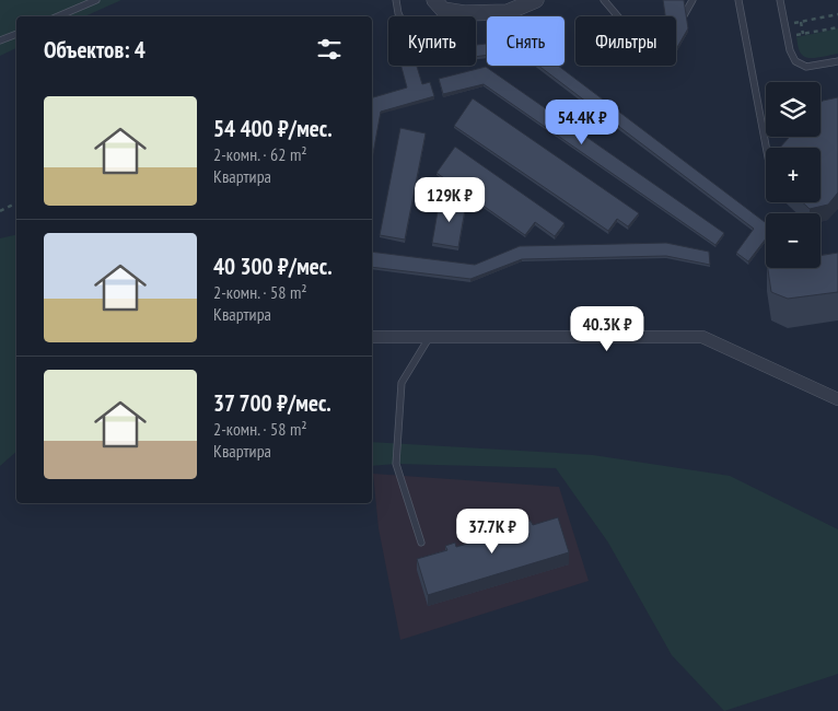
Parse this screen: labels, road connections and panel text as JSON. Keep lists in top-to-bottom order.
{
  "page": {
    "chip": ["Купить", "Снять", "Фильтры"],
    "heading": "Объектов: 4",
    "map_buttons": ["+", "−"],
    "list": [
      {
        "name": "54 400 ₽/мес.",
        "note": "2-комн. · 62 m² · Квартира"
      },
      {
        "name": "40 300 ₽/мес.",
        "note": "2-комн. · 58 m² · Квартира"
      },
      {
        "name": "37 700 ₽/мес.",
        "note": "2-комн. · 58 m² · Квартира"
      }
    ],
    "price": [
      "54.4K ₽",
      "129K ₽",
      "40.3K ₽",
      "37.7K ₽"
    ]
  }
}
